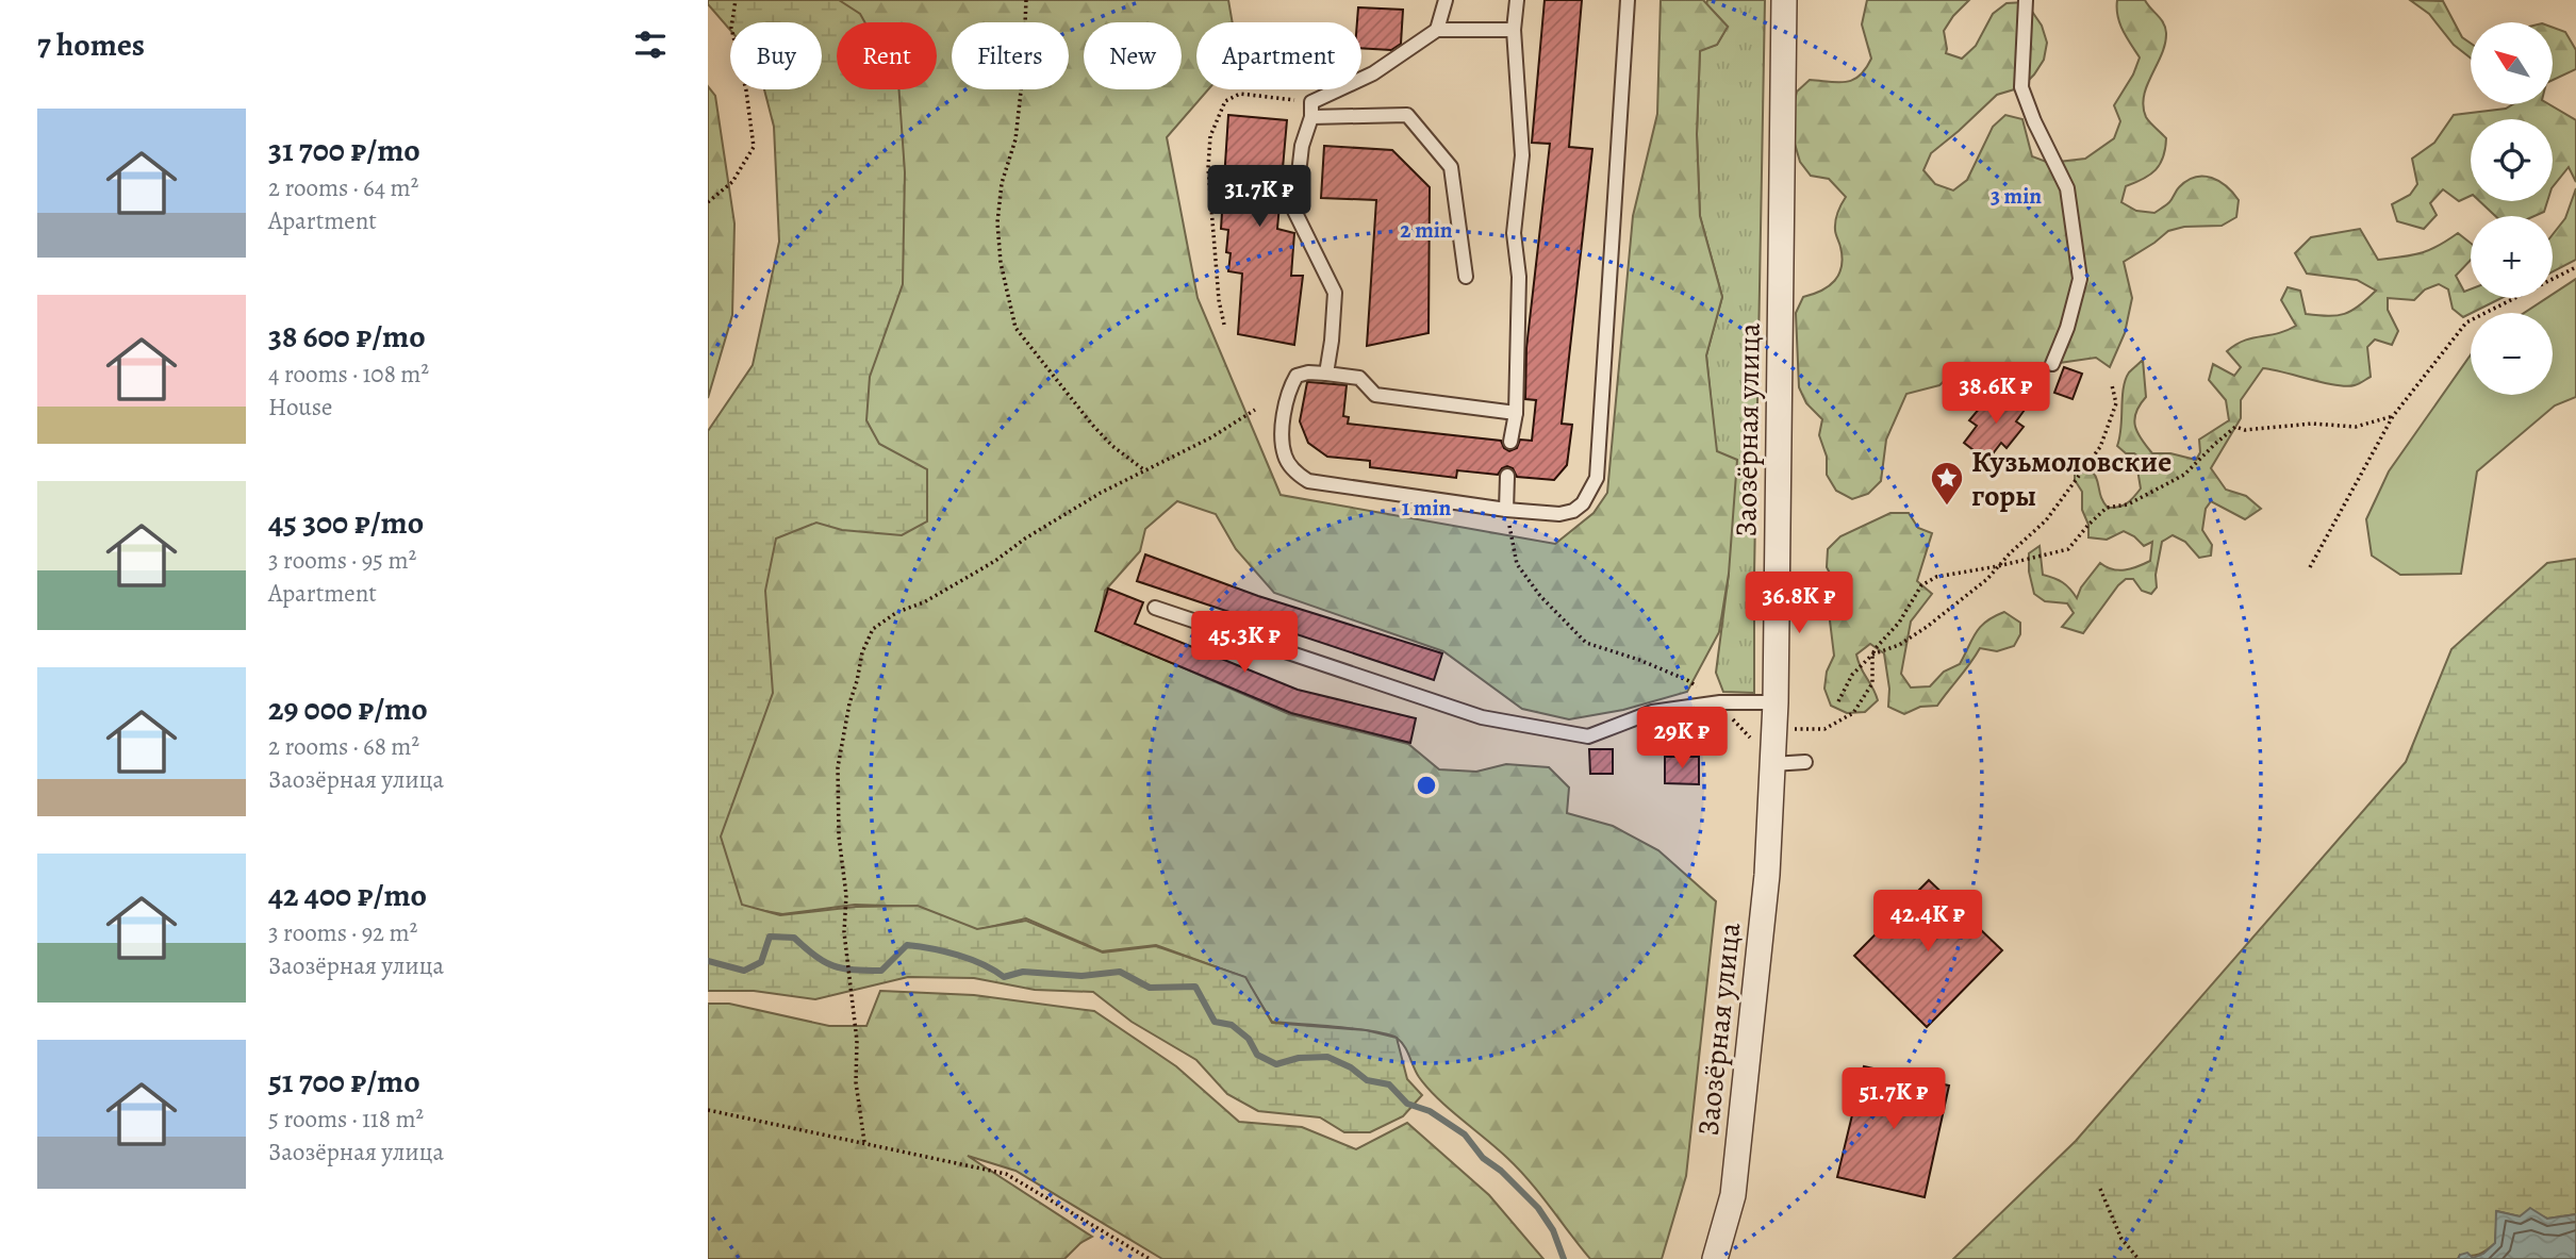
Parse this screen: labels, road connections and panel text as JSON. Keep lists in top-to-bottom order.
{
  "streets": {
    "street": ["Заозёрная улица"]
  },
  "places": {
    "place": ["Кузьмоловские горы"]
  },
  "north": "top left",
  "page": {
    "heading": "7 homes",
    "map_buttons": ["+", "−"],
    "chip": [
      "Buy",
      "Rent",
      "Filters",
      "New",
      "Apartment"
    ],
    "list": [
      {
        "name": "31 700 ₽/mo",
        "note": "2 rooms · 64 m² · Apartment"
      },
      {
        "name": "38 600 ₽/mo",
        "note": "4 rooms · 108 m² · House"
      },
      {
        "name": "45 300 ₽/mo",
        "note": "3 rooms · 95 m² · Apartment"
      },
      {
        "name": "29 000 ₽/mo",
        "note": "2 rooms · 68 m² · Заозёрная улица"
      },
      {
        "name": "42 400 ₽/mo",
        "note": "3 rooms · 92 m² · Заозёрная улица"
      },
      {
        "name": "51 700 ₽/mo",
        "note": "5 rooms · 118 m² · Заозёрная улица"
      }
    ],
    "price": [
      "31.7K ₽",
      "38.6K ₽",
      "36.8K ₽",
      "45.3K ₽",
      "29K ₽",
      "42.4K ₽",
      "51.7K ₽"
    ]
  },
  "rings": ["3 min", "2 min", "1 min"]
}
